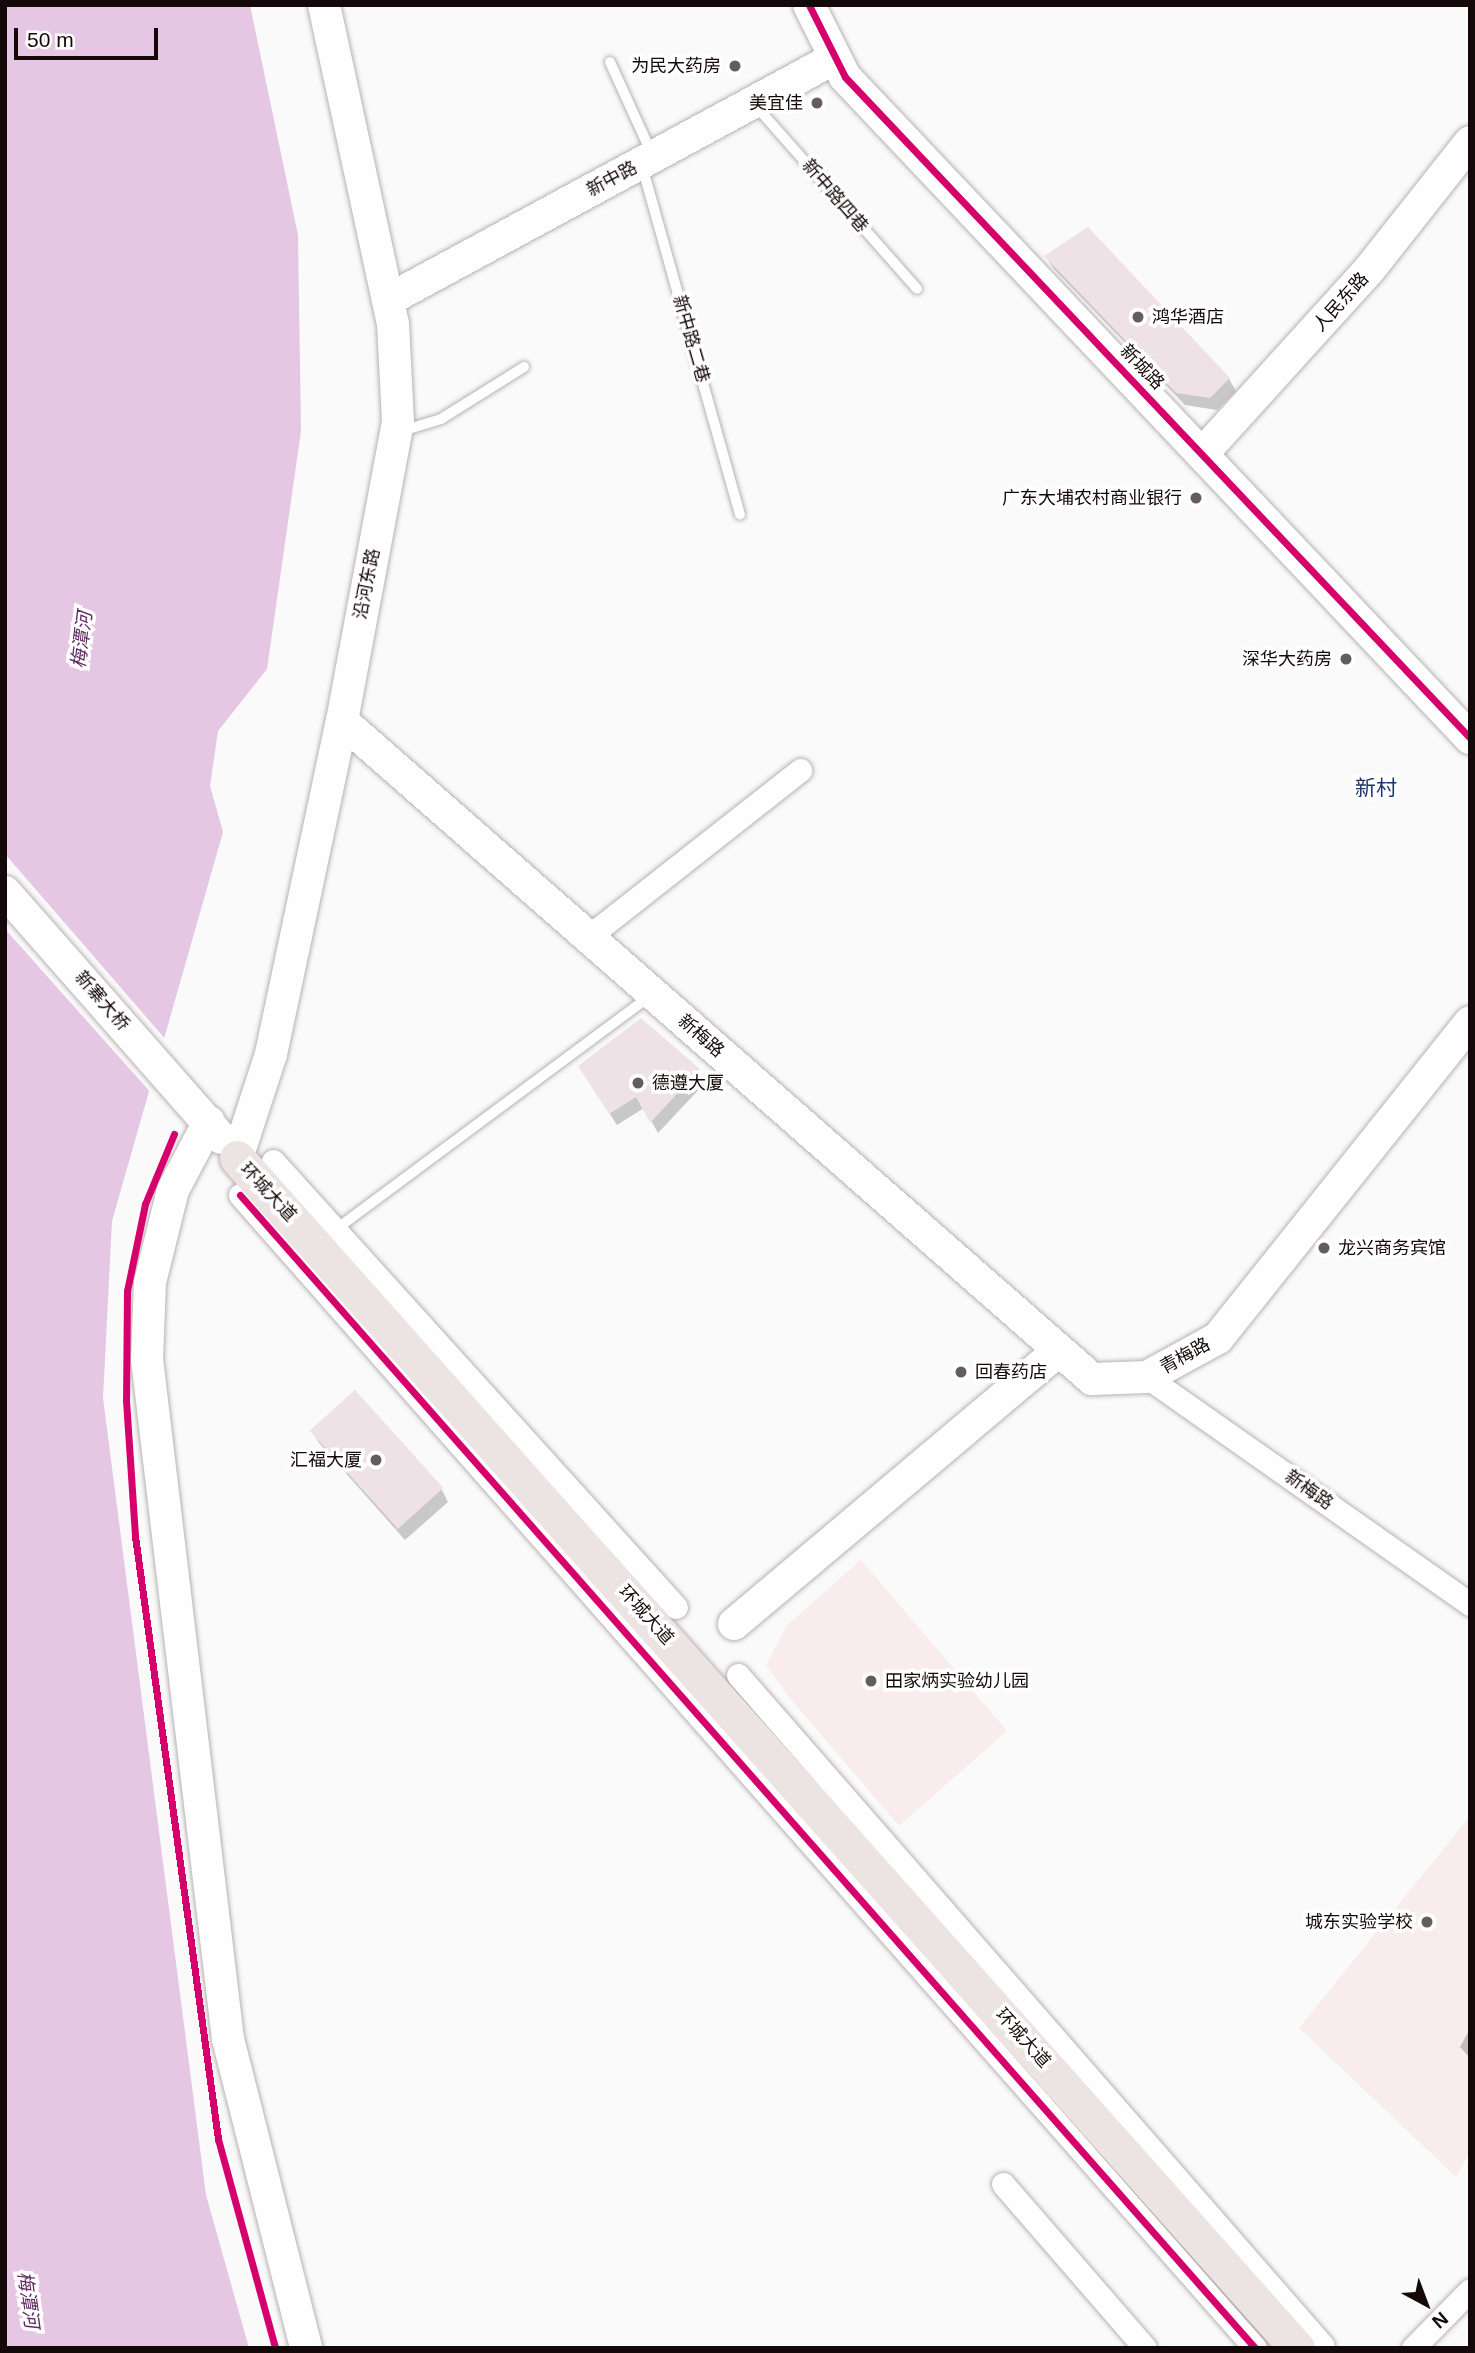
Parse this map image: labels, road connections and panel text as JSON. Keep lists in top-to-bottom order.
{
  "streets": {
    "main road": [
      "新中路",
      "人民东路",
      "新城路",
      "沿河东路",
      "新寨大桥",
      "新梅路",
      "环城大道",
      "青梅路"
    ],
    "lane": ["新中路四巷", "新中路二巷"]
  },
  "crossings": [
    ["新中路", "新中路四巷"],
    ["新中路", "新中路二巷"],
    ["新中路", "新城路"],
    ["新中路", "沿河东路"],
    ["人民东路", "新城路"],
    ["沿河东路", "新寨大桥"],
    ["沿河东路", "新梅路"],
    ["沿河东路", "环城大道"],
    ["新寨大桥", "环城大道"],
    ["新梅路", "青梅路"]
  ],
  "districts": ["新村"],
  "water": ["梅潭河"],
  "places": [
    "为民大药房",
    "美宜佳",
    "鸿华酒店",
    "广东大埔农村商业银行",
    "深华大药房",
    "德遵大厦",
    "龙兴商务宾馆",
    "回春药店",
    "汇福大厦",
    "田家炳实验幼儿园",
    "城东实验学校"
  ],
  "scale_bar": "50 m",
  "north": "bottom right"
}
